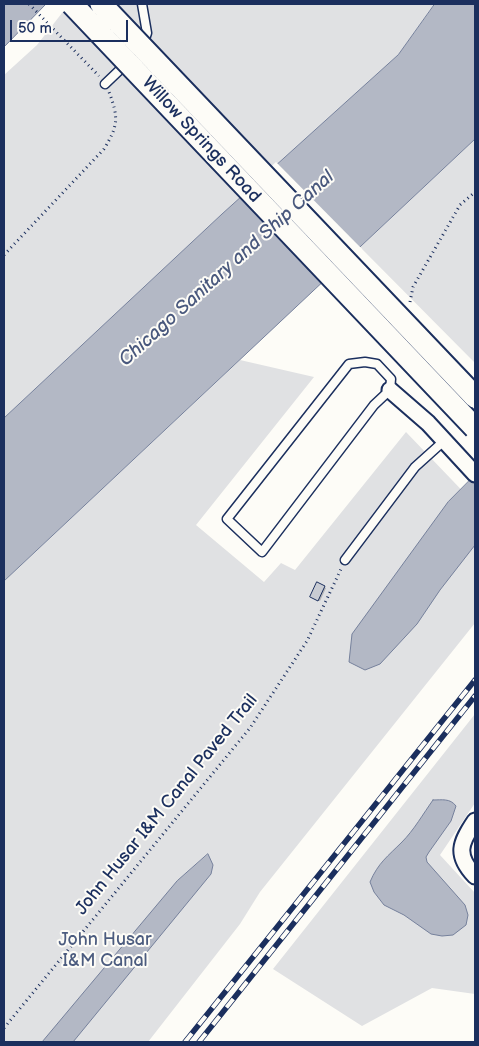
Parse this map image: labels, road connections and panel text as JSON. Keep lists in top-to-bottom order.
{
  "streets": {
    "main road": ["Willow Springs Road"],
    "path": ["John Husar I&M Canal Paved Trail"]
  },
  "water": ["Chicago Sanitary and Ship Canal"],
  "parks": ["John Husar I&M Canal"],
  "scale_bar": "50 m"
}
